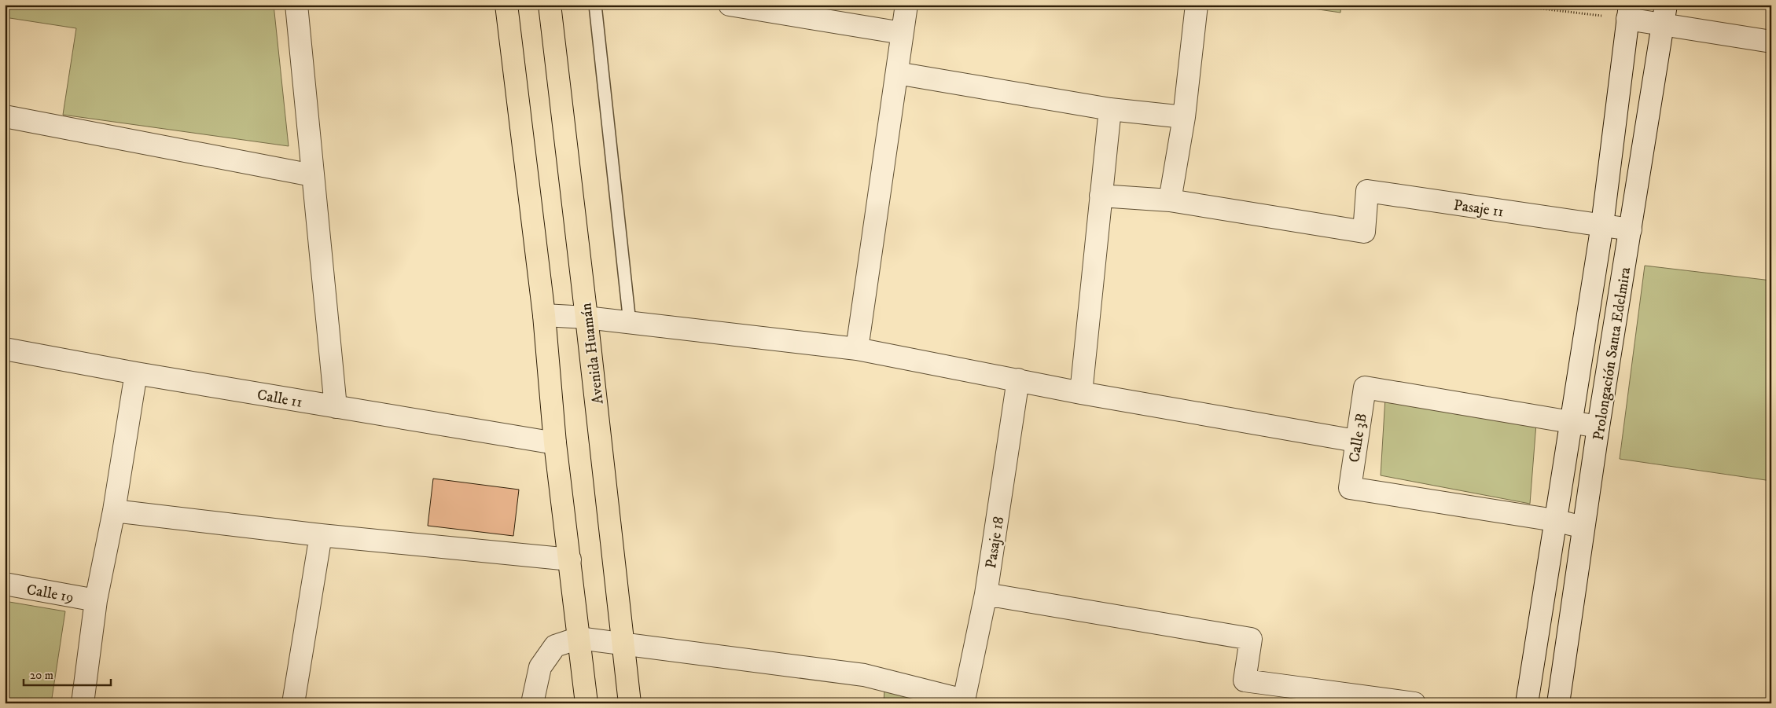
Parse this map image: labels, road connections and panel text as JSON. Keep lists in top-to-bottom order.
{
  "streets": {
    "main road": ["Avenida Huamán"],
    "street": [
      "Pasaje 11",
      "Prolongación Santa Edelmira",
      "Calle 11",
      "Calle 3B",
      "Pasaje 18",
      "Calle 19"
    ]
  },
  "crossings": [
    ["Pasaje 11", "Prolongación Santa Edelmira"],
    ["Prolongación Santa Edelmira", "Calle 3B"]
  ],
  "scale_bar": "20 m"
}
